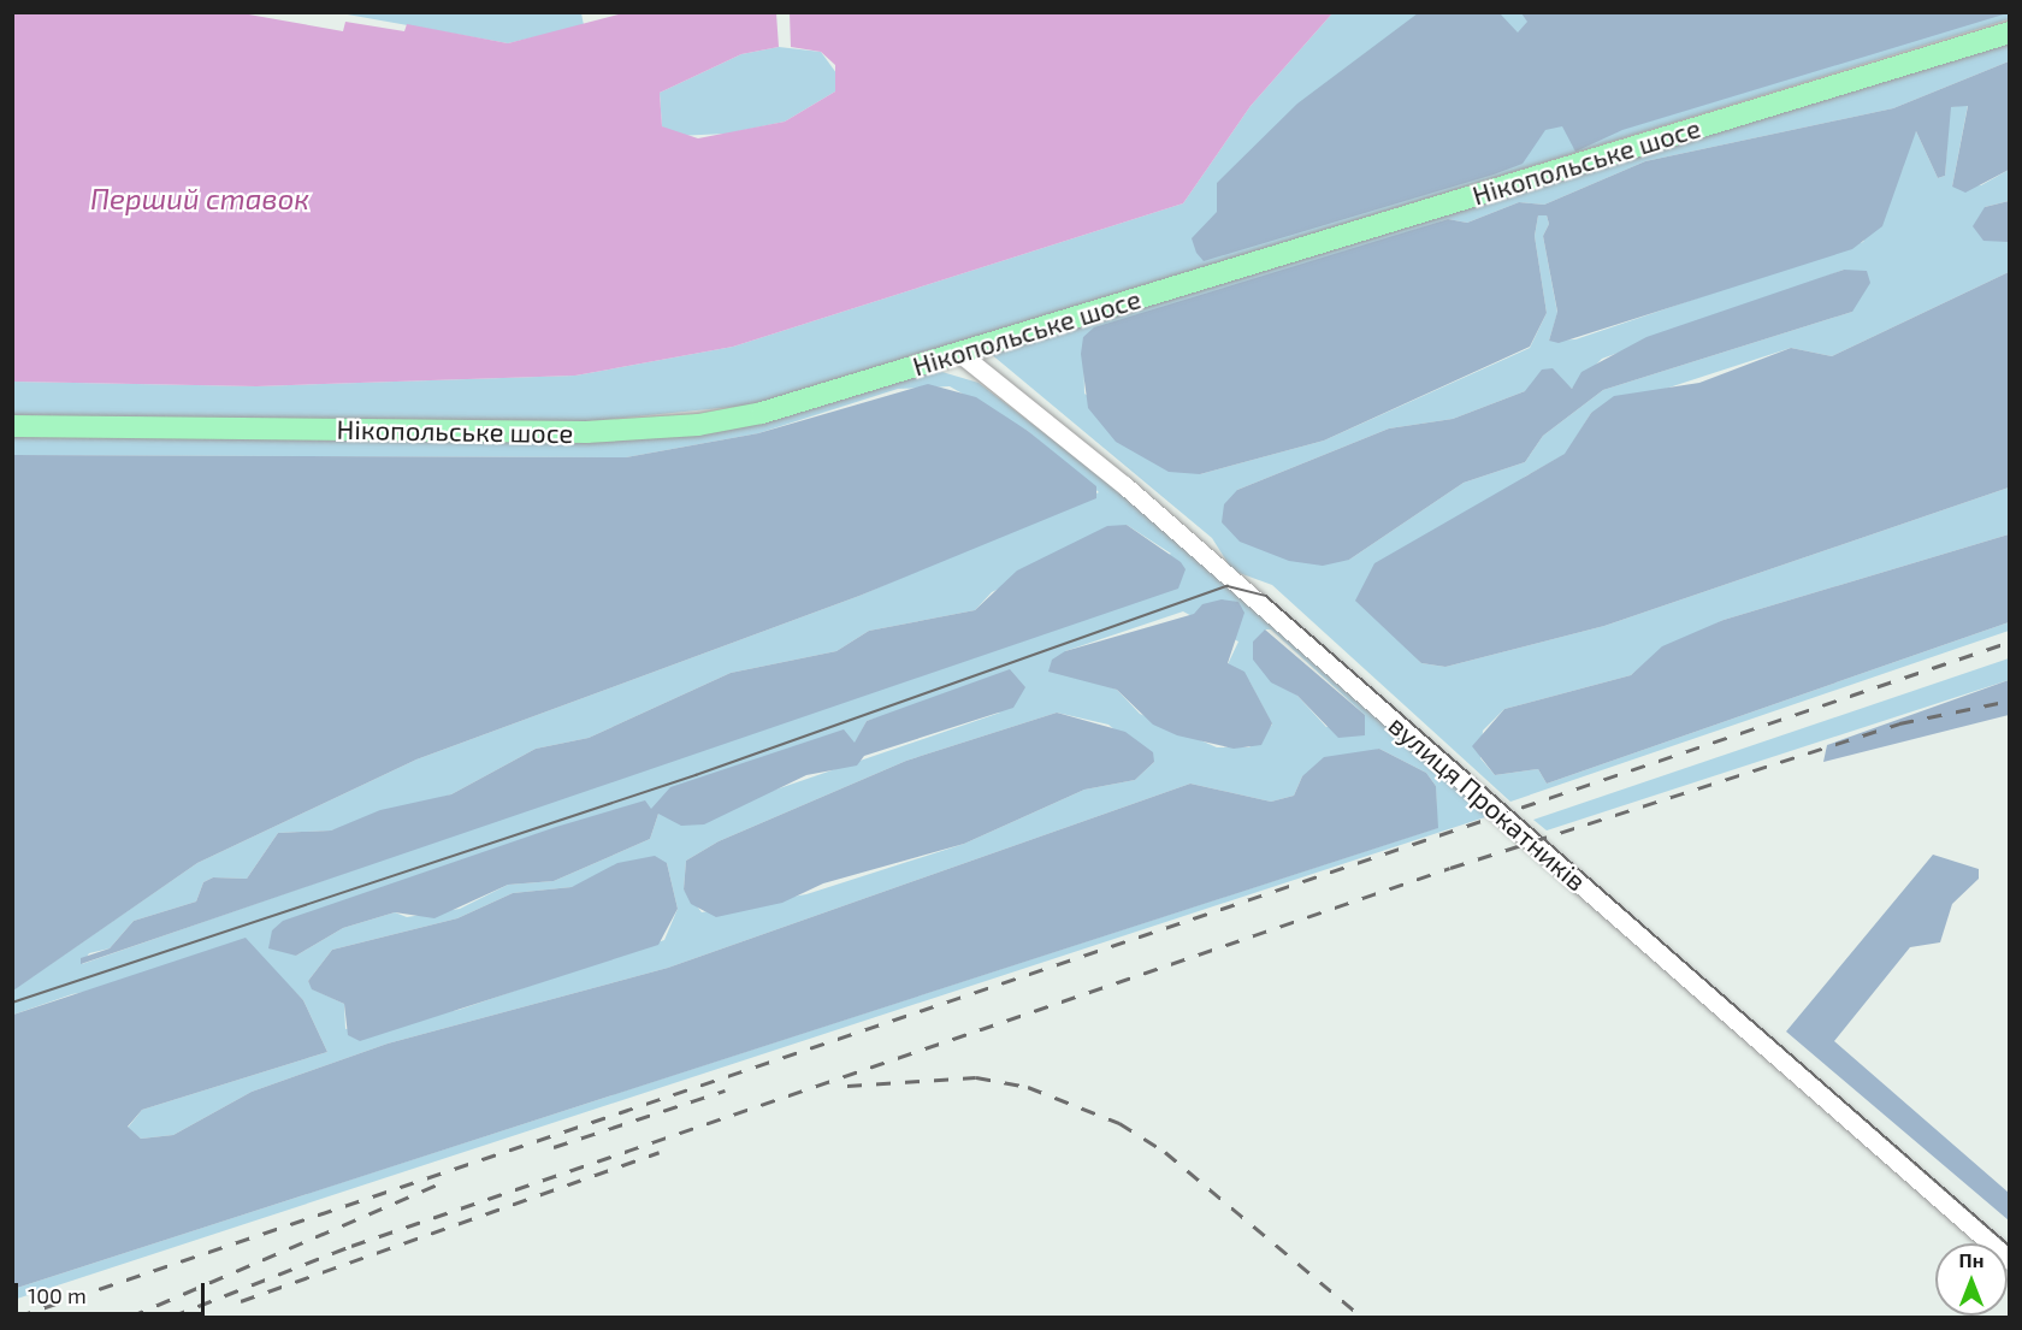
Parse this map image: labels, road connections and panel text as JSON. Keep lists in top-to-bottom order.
{
  "streets": {
    "main road": ["Нікопольське шосе"],
    "street": ["вулиця Прокатників"]
  },
  "crossings": [
    ["Нікопольське шосе", "вулиця Прокатників"]
  ],
  "water": ["Перший ставок"],
  "scale_bar": "100 m",
  "north": "top"
}
